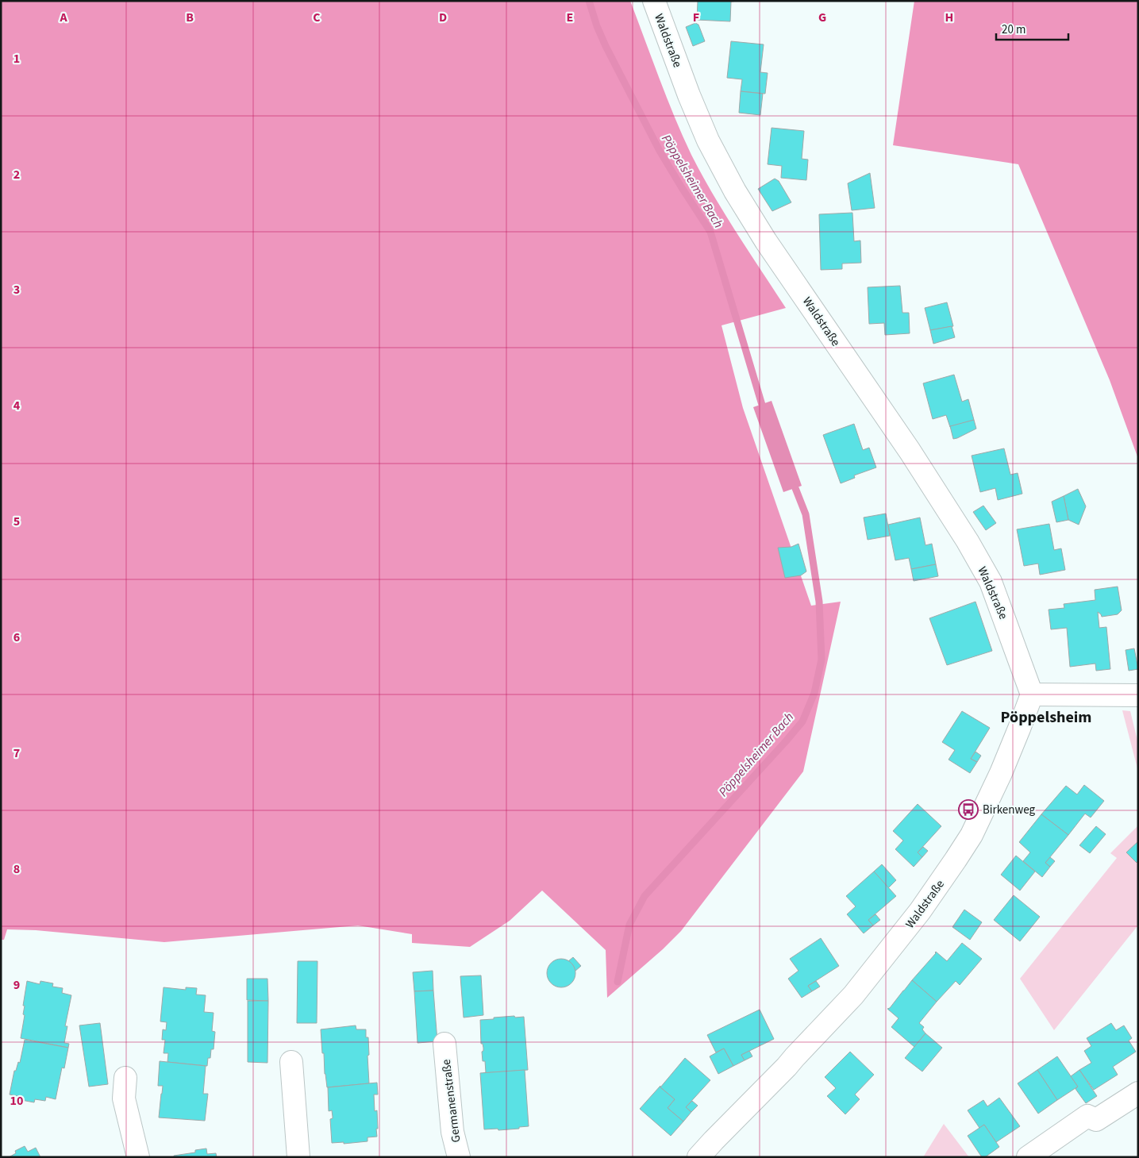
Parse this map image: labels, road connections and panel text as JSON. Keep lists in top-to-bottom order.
{
  "streets": {
    "street": ["Waldstraße", "Germanenstraße"]
  },
  "districts": ["Pöppelsheim"],
  "water": ["Pöppelsheimer Bach"],
  "places": {
    "bus stop": ["Birkenweg"]
  },
  "scale_bar": "20 m",
  "grid": {
    "columns": [
      "A",
      "B",
      "C",
      "D",
      "E",
      "F",
      "G",
      "H"
    ],
    "rows": [
      "1",
      "2",
      "3",
      "4",
      "5",
      "6",
      "7",
      "8",
      "9",
      "10"
    ]
  }
}
